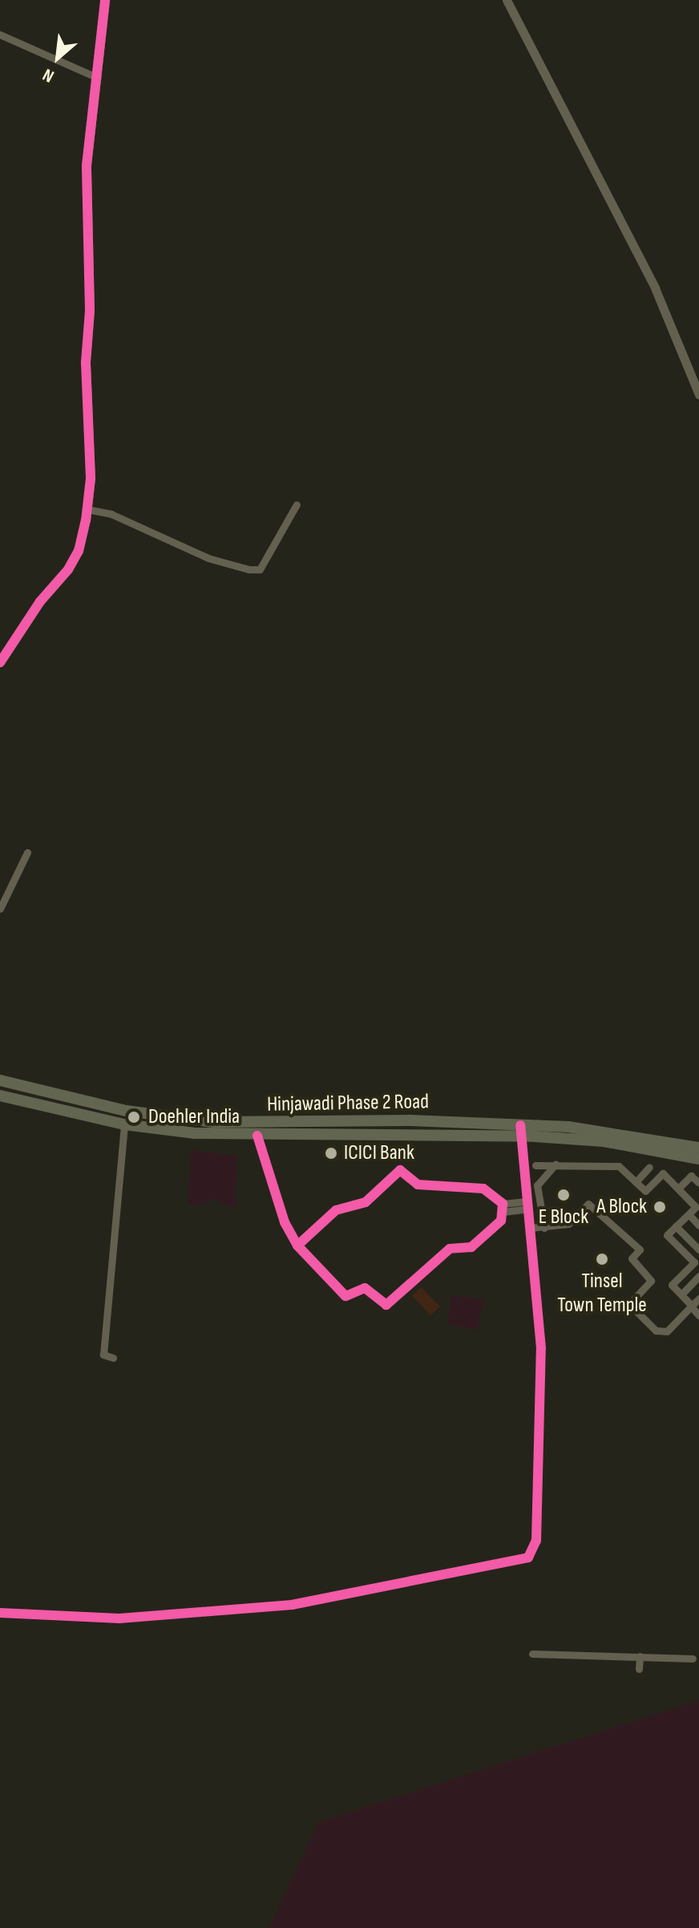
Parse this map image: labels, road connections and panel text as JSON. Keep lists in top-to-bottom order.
{
  "streets": {
    "main road": ["Hinjawadi Phase 2 Road"]
  },
  "places": [
    "Doehler India",
    "ICICI Bank",
    "E Block",
    "A Block",
    "Tinsel Town Temple"
  ],
  "north": "bottom left"
}
